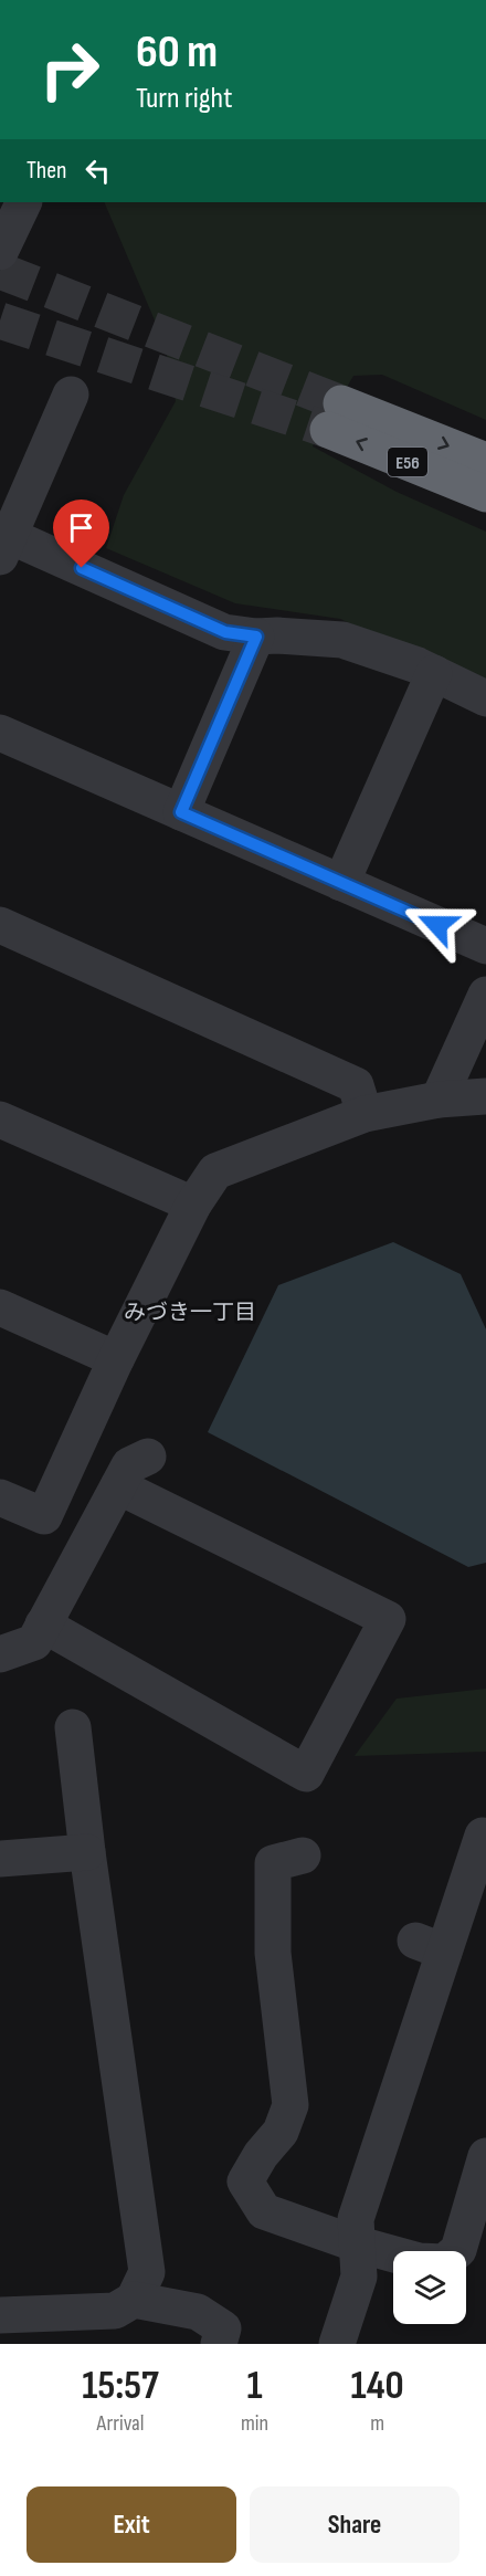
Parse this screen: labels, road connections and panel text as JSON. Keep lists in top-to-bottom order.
{
  "streets": {
    "highway": ["E56"]
  },
  "districts": ["みづき一丁目"],
  "page": {
    "turn": ["60 m", "Turn right"],
    "then": "Then",
    "eta": [
      "15:57",
      "Arrival",
      "1",
      "min",
      "140",
      "m"
    ],
    "buttons": ["Exit", "Share"]
  }
}
